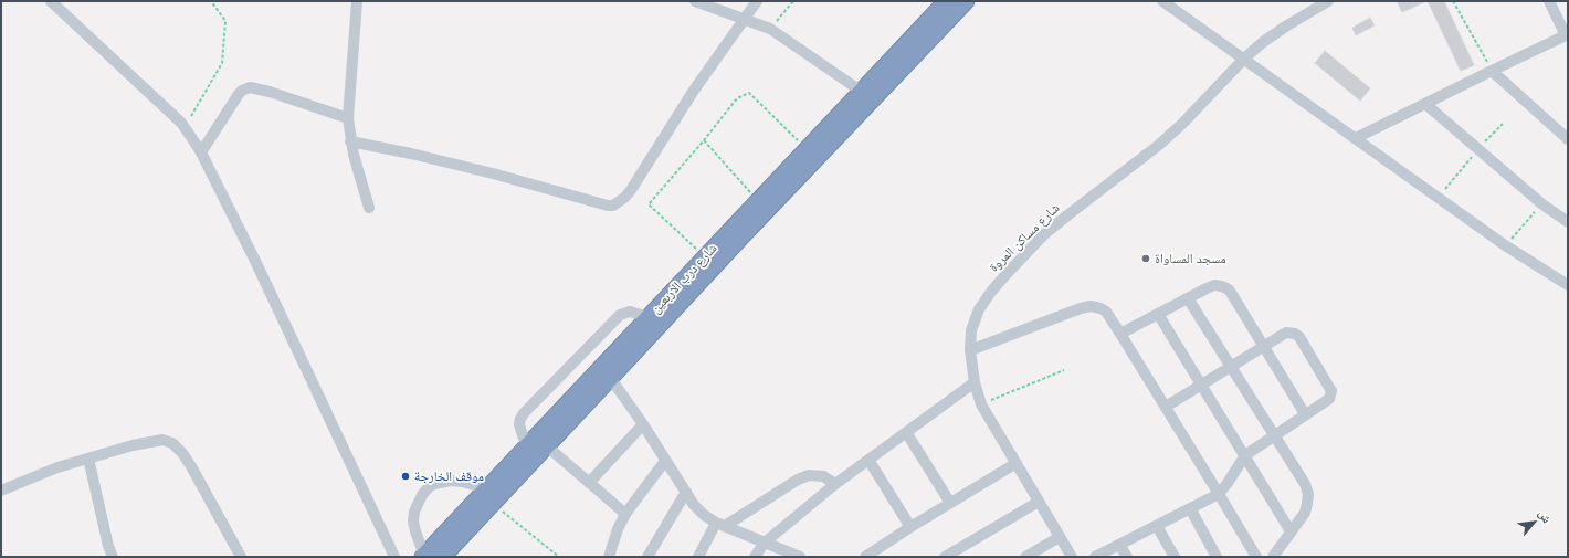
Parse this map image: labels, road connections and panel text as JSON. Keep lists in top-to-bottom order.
{
  "streets": {
    "highway": ["شارع درب الاربعين"],
    "street": ["شارع مساكن المروة"]
  },
  "places": ["مسجد المساواة", "موقف الخارجة"],
  "north": "top right"
}
